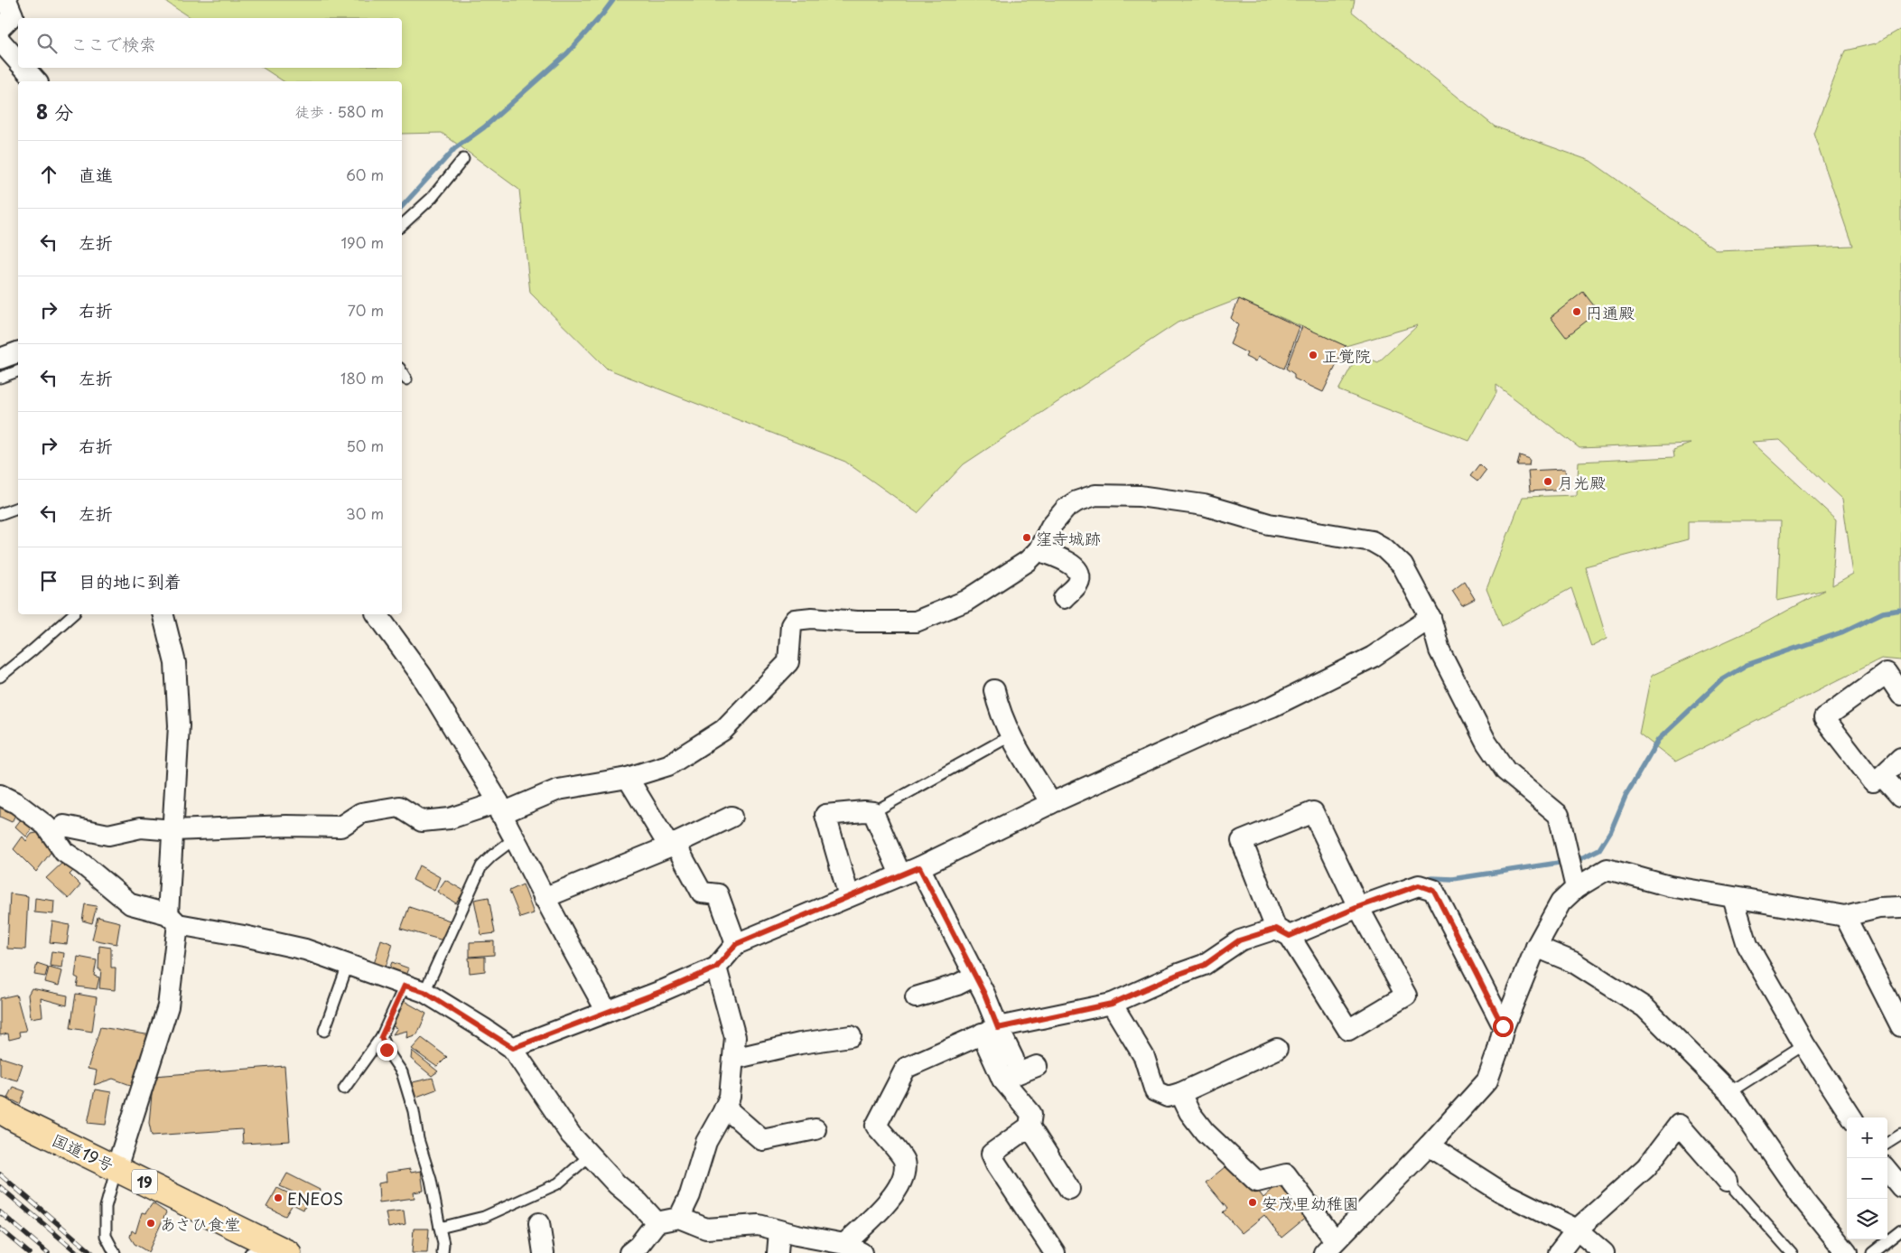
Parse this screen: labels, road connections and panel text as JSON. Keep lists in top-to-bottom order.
{
  "streets": {
    "highway": ["国道19号", "19"]
  },
  "places": [
    "円通殿",
    "正覚院",
    "月光殿",
    "窪寺城跡",
    "ENEOS",
    "安茂里幼稚園",
    "あさひ食堂"
  ],
  "page": {
    "search": "ここで検索",
    "heading": ["8 分", "徒歩 · 580 m"],
    "list": [
      ["直進", "60 m"],
      ["左折", "190 m"],
      ["右折", "70 m"],
      ["左折", "180 m"],
      ["右折", "50 m"],
      ["左折", "30 m"],
      "目的地に到着"
    ],
    "map_buttons": ["+", "−"]
  }
}
